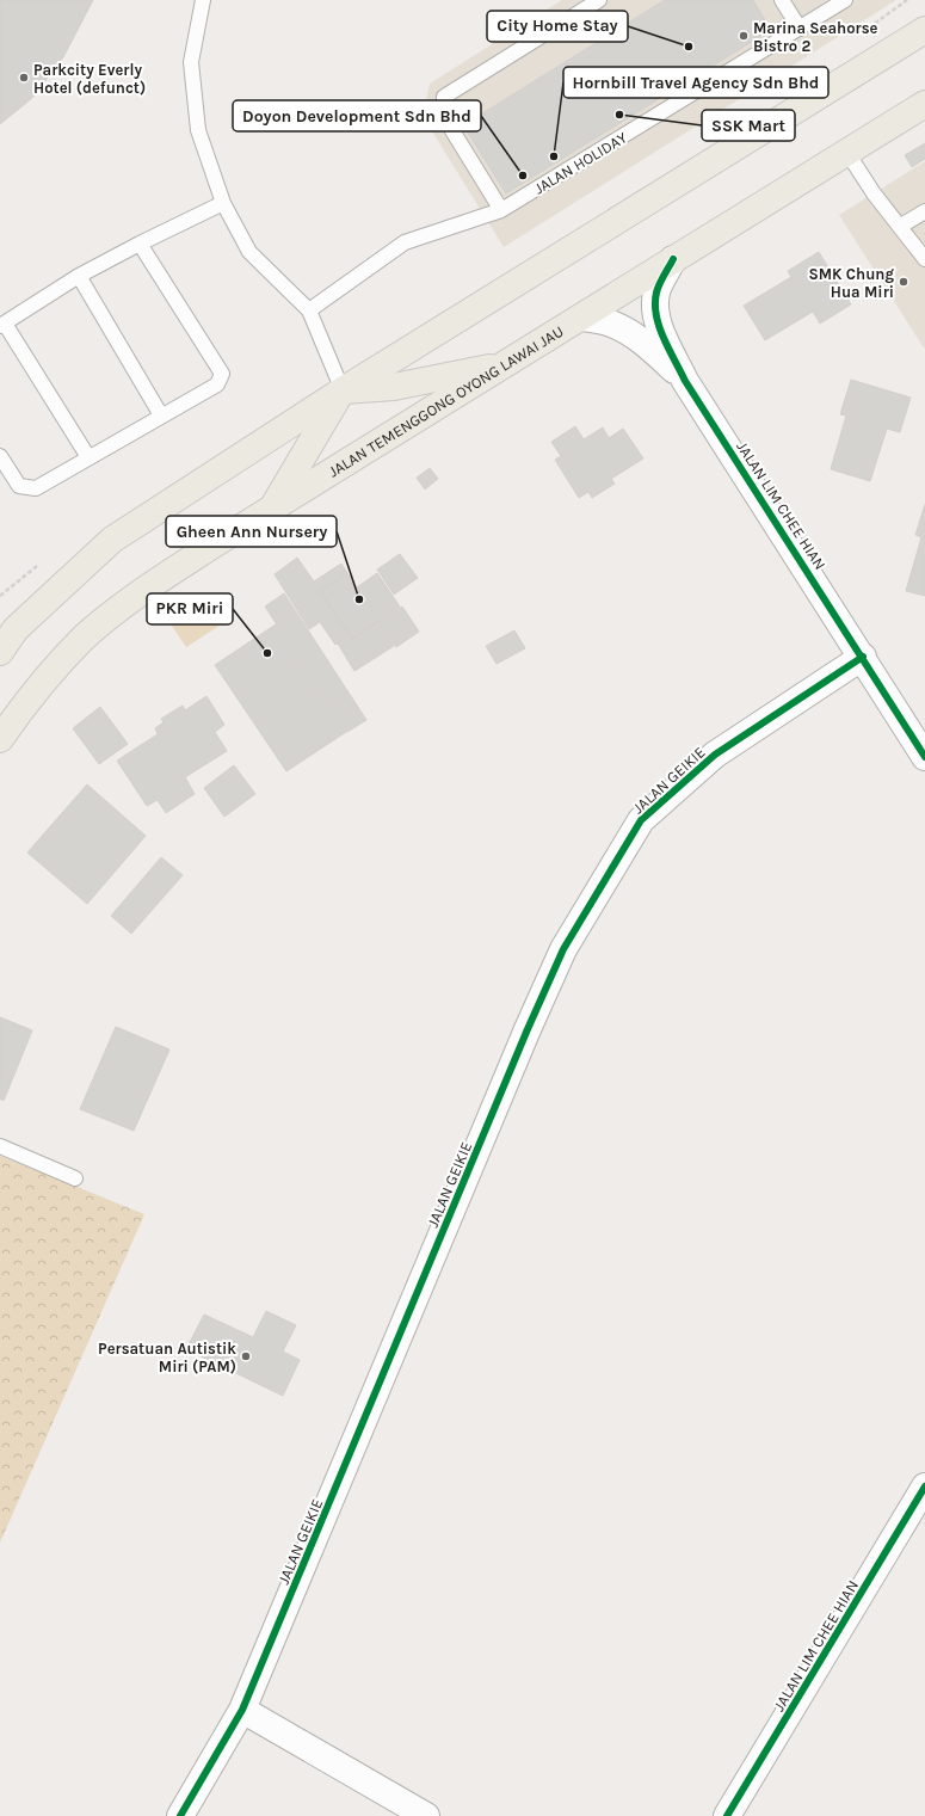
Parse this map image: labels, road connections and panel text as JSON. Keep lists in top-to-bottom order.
{
  "streets": {
    "main road": ["JALAN TEMENGGONG OYONG LAWAI JAU"],
    "street": ["JALAN LIM CHEE HIAN", "JALAN GEIKIE"],
    "lane": ["JALAN HOLIDAY"]
  },
  "crossings": [
    ["JALAN TEMENGGONG OYONG LAWAI JAU", "JALAN LIM CHEE HIAN"],
    ["JALAN LIM CHEE HIAN", "JALAN GEIKIE"]
  ],
  "places": [
    "Marina Seahorse Bistro 2",
    "City Home Stay",
    "Parkcity Everly Hotel (defunct)",
    "SSK Mart",
    "Hornbill Travel Agency Sdn Bhd",
    "Doyon Development Sdn Bhd",
    "SMK Chung Hua Miri",
    "Gheen Ann Nursery",
    "PKR Miri",
    "Persatuan Autistik Miri (PAM)"
  ]
}
